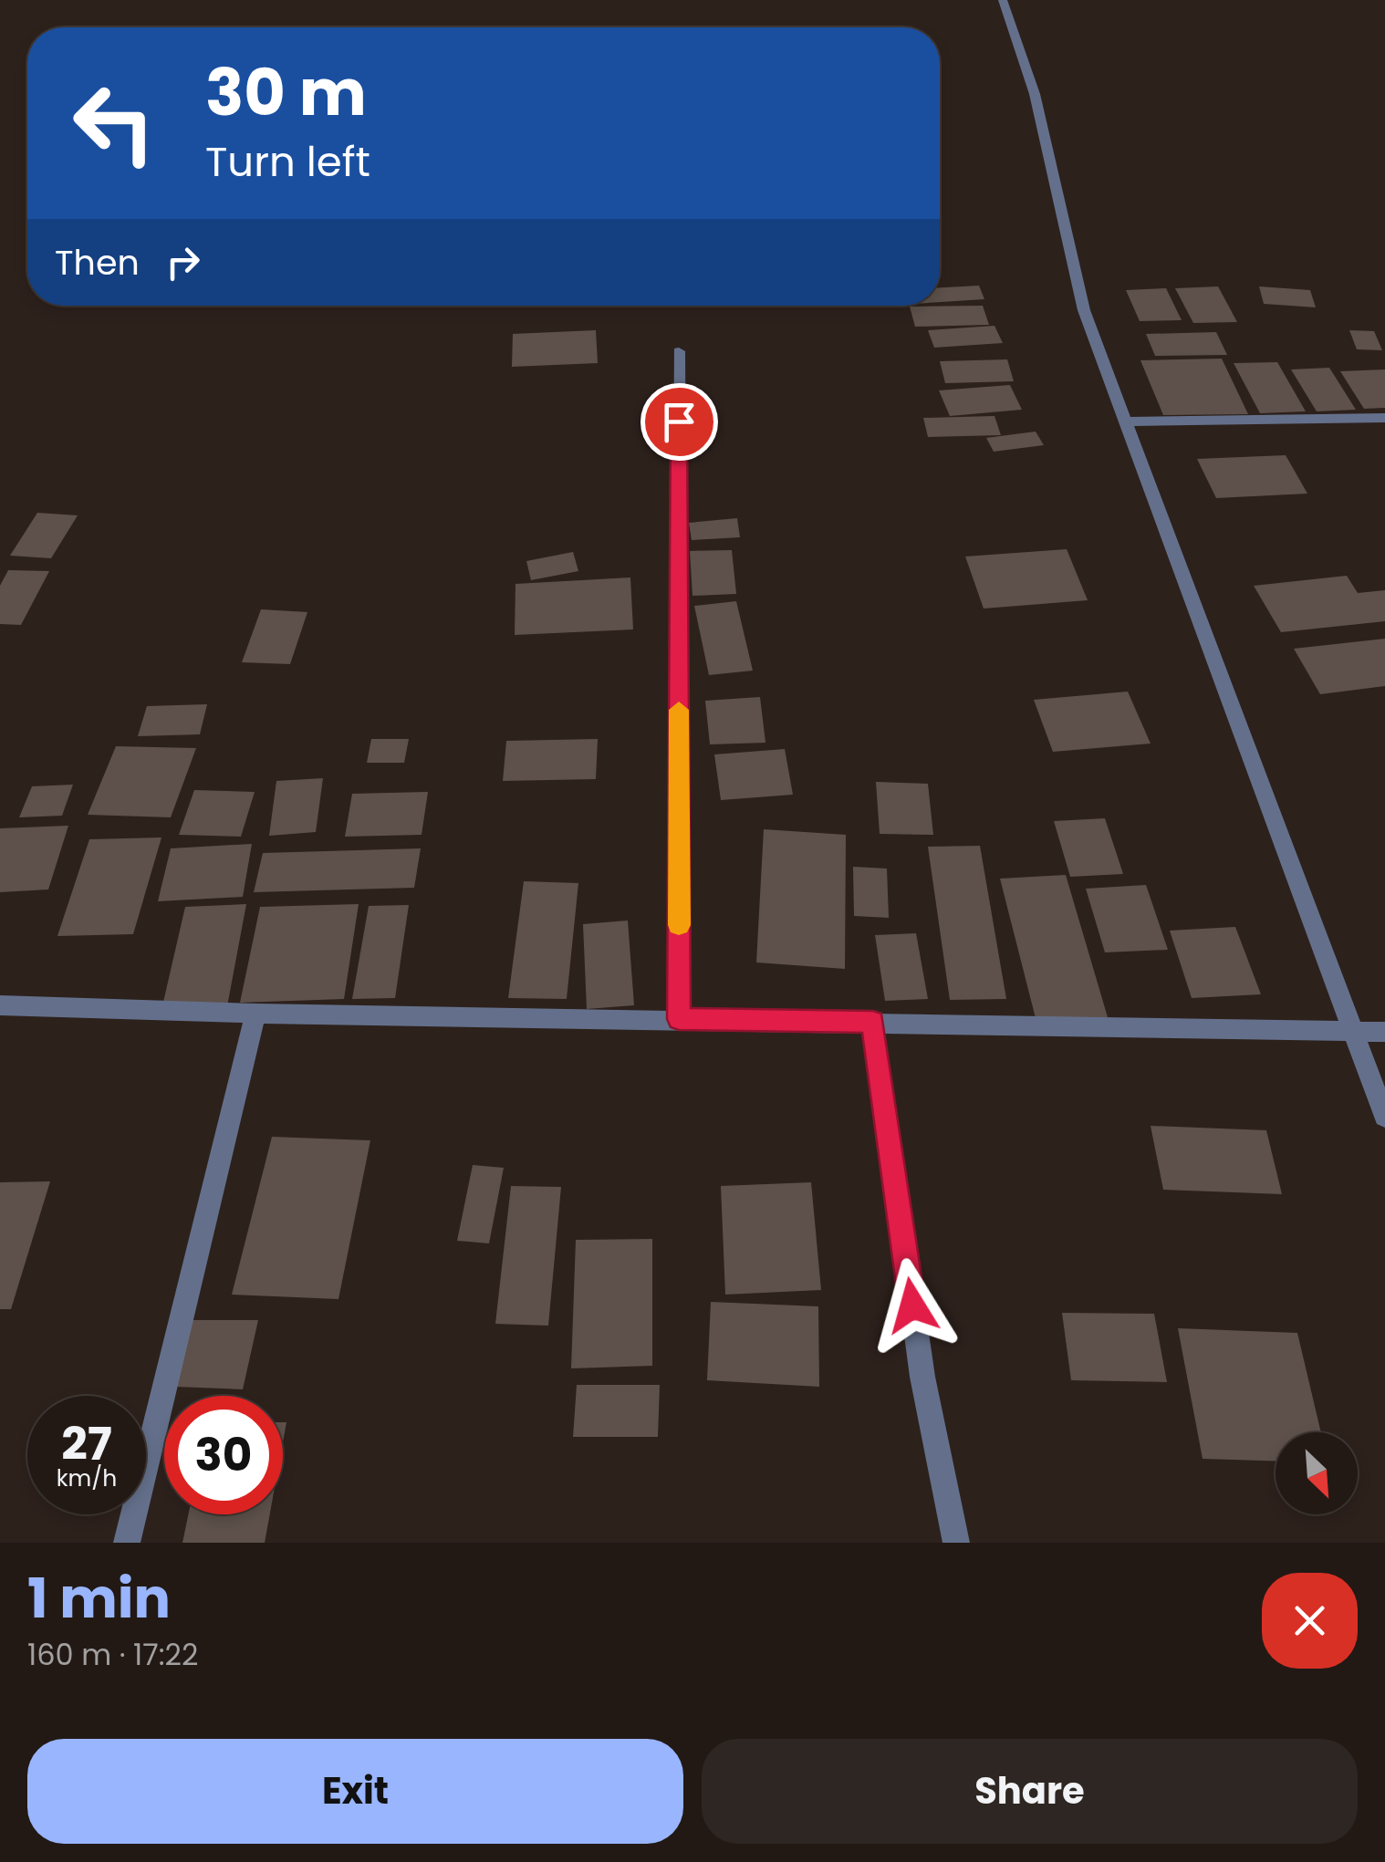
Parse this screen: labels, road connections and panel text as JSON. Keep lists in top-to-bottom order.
{
  "north": "bottom right",
  "page": {
    "turn": ["30 m", "Turn left"],
    "then": "Then",
    "speed": "27 km/h",
    "limit": "30",
    "heading": ["1 min", "160 m · 17:22"],
    "buttons": ["Exit", "Share"]
  }
}
